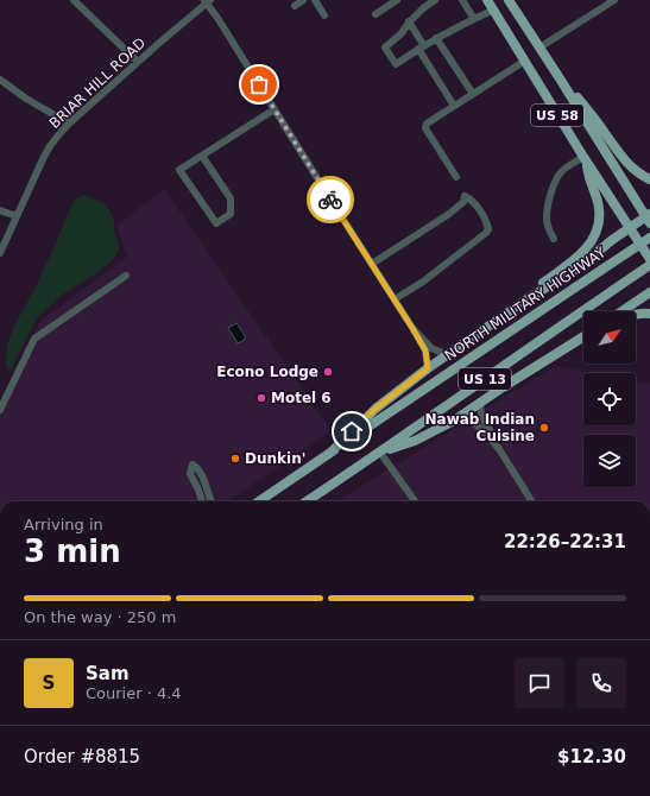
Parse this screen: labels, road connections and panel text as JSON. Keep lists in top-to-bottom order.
{
  "streets": {
    "main road": ["US 58", "NORTH MILITARY HIGHWAY", "US 13"],
    "street": ["BRIAR HILL ROAD"]
  },
  "places": [
    "Econo Lodge",
    "Motel 6",
    "Nawab Indian Cuisine",
    "Dunkin'"
  ],
  "north": "top right",
  "page": {
    "heading": ["3 min", "Arriving in", "22:26–22:31"],
    "panel": [
      "Sam",
      "Courier · 4.4",
      "Order #8815",
      "$12.30"
    ],
    "bar": "On the way · 250 m",
    "round": "S"
  }
}
